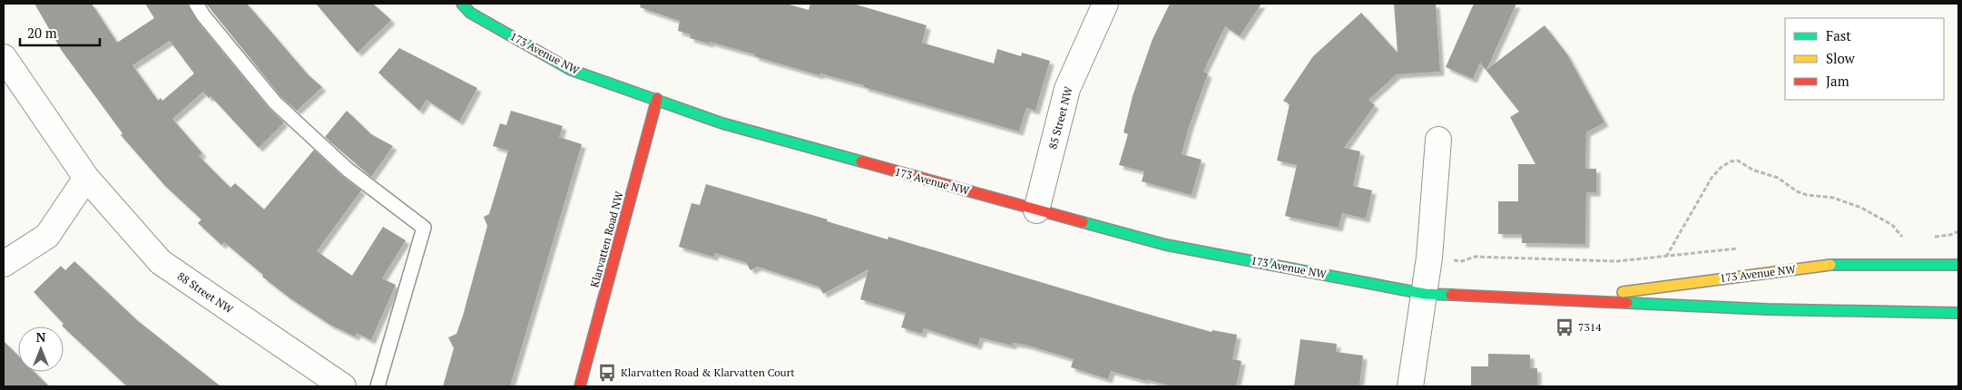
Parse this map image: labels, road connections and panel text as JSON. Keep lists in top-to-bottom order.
{
  "streets": {
    "street": [
      "173 Avenue NW",
      "85 Street NW",
      "Klarvatten Road NW",
      "88 Street NW"
    ]
  },
  "crossings": [
    ["173 Avenue NW", "85 Street NW"],
    ["173 Avenue NW", "Klarvatten Road NW"]
  ],
  "places": {
    "bus stop": ["7314", "Klarvatten Road & Klarvatten Court"]
  },
  "legend": ["Fast", "Slow", "Jam"],
  "scale_bar": "20 m",
  "north": "top"
}
